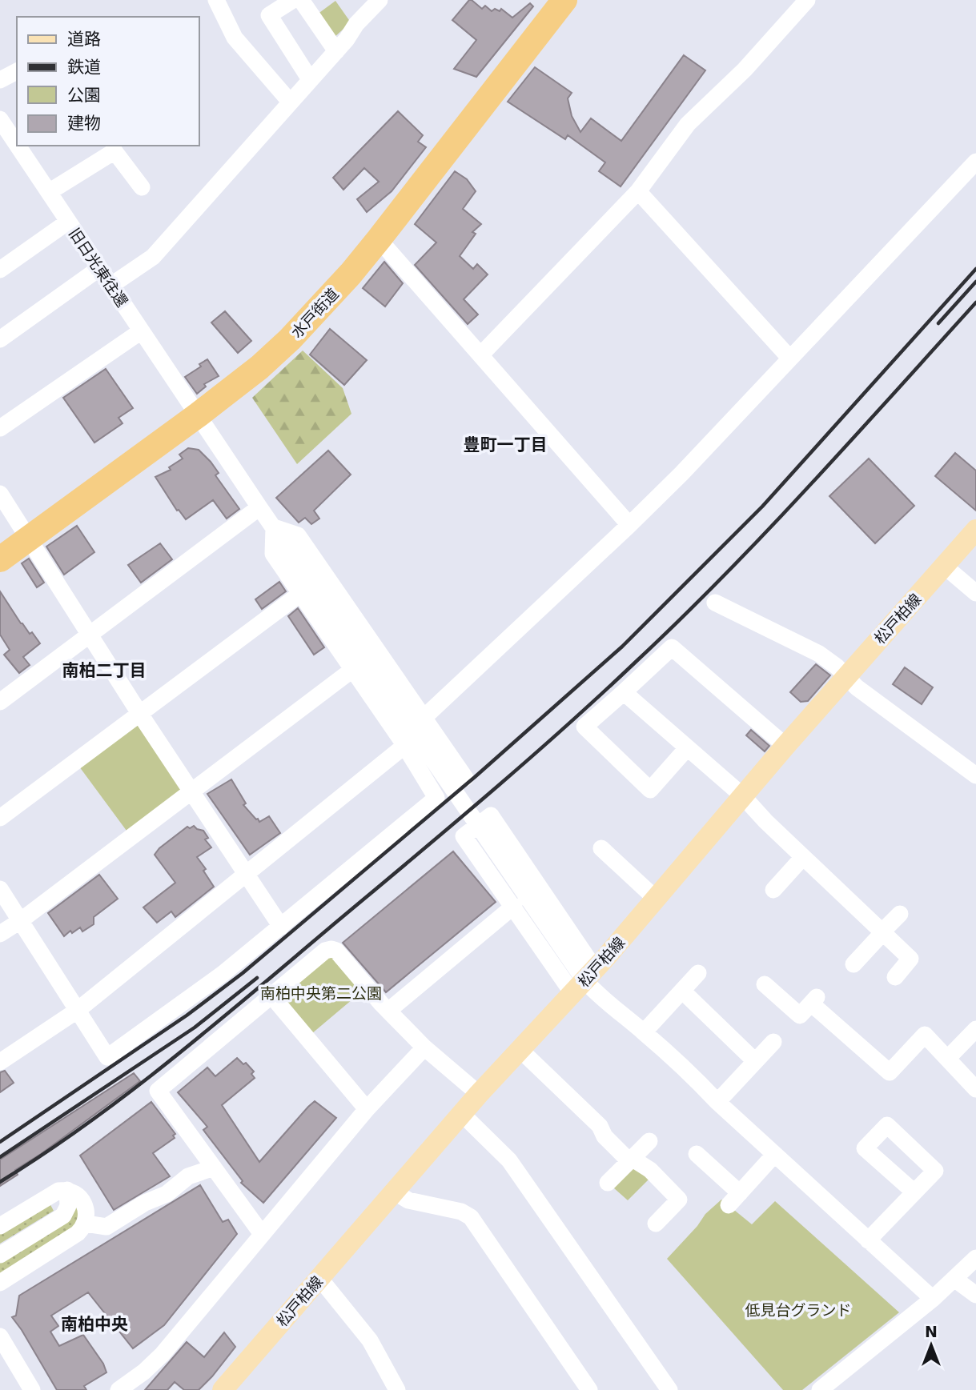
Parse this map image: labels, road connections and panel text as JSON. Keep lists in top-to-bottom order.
{
  "streets": {
    "highway": ["水戸街道"],
    "main road": ["松戸柏線"],
    "street": ["旧日光東往還"]
  },
  "crossings": [
    ["旧日光東往還", "水戸街道"]
  ],
  "districts": ["豊町一丁目", "南柏二丁目", "南柏中央"],
  "parks": ["南柏中央第二公園", "低見台グランド"],
  "legend": [
    "道路",
    "鉄道",
    "公園",
    "建物"
  ],
  "north": "top"
}
